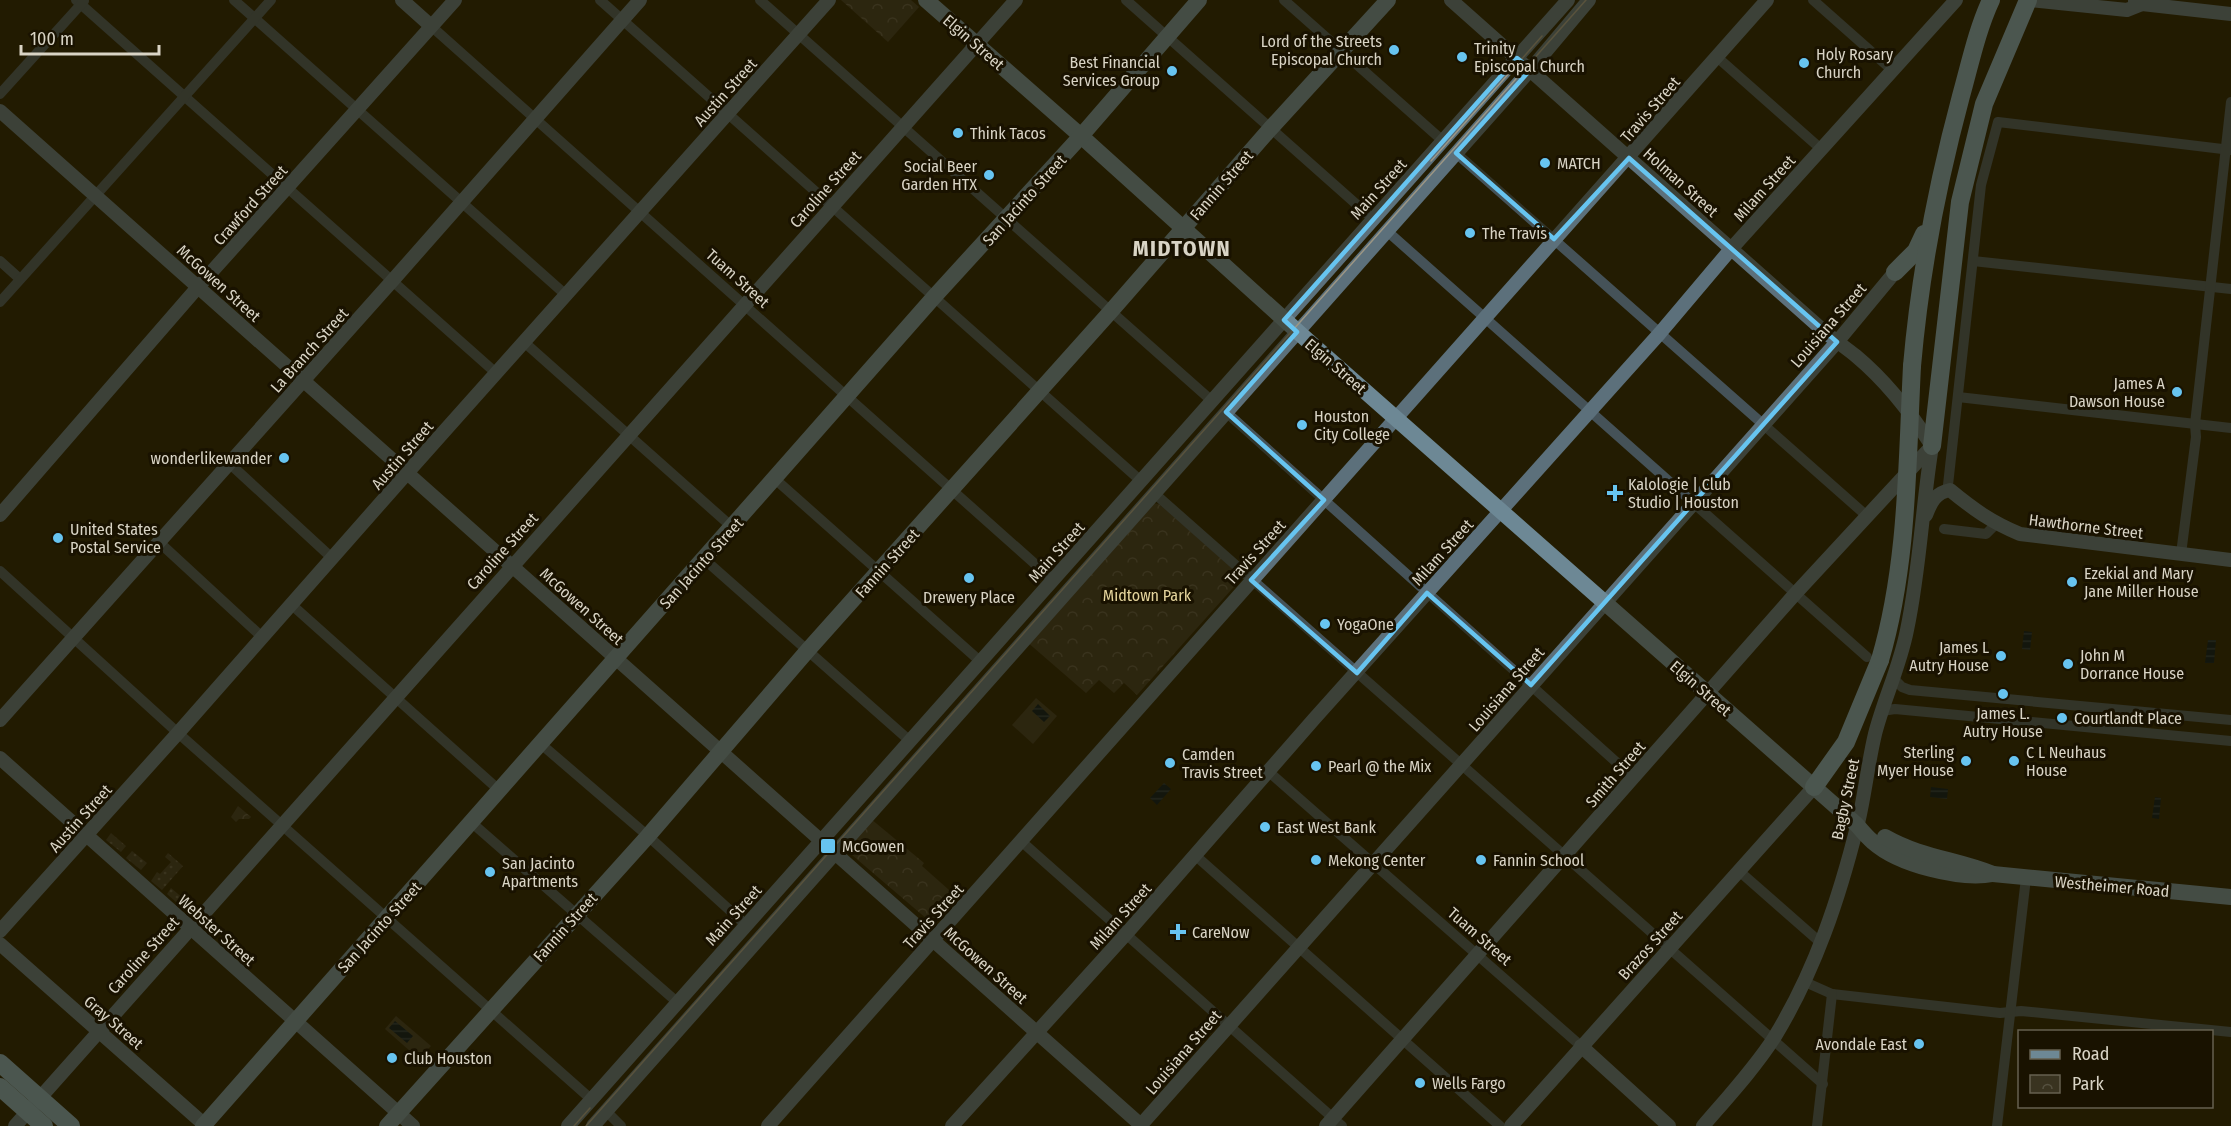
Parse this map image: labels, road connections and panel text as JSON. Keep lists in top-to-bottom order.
{
  "streets": {
    "main road": [
      "Elgin Street",
      "Austin Street",
      "Travis Street",
      "Holman Street",
      "Fannin Street",
      "Milam Street",
      "Caroline Street",
      "Main Street",
      "San Jacinto Street",
      "Crawford Street",
      "Tuam Street",
      "McGowen Street",
      "Louisiana Street",
      "La Branch Street",
      "Hawthorne Street",
      "Smith Street",
      "Bagby Street",
      "Westheimer Road",
      "Webster Street",
      "Brazos Street",
      "Gray Street"
    ]
  },
  "crossings": [
    ["Elgin Street", "Travis Street"],
    ["Elgin Street", "Fannin Street"],
    ["Elgin Street", "Milam Street"],
    ["Elgin Street", "Caroline Street"],
    ["Elgin Street", "Main Street"],
    ["Elgin Street", "San Jacinto Street"],
    ["Elgin Street", "Louisiana Street"],
    ["Elgin Street", "Smith Street"],
    ["Elgin Street", "Bagby Street"],
    ["Elgin Street", "Westheimer Road"],
    ["Elgin Street", "Brazos Street"],
    ["Austin Street", "Tuam Street"],
    ["Austin Street", "McGowen Street"],
    ["Austin Street", "Webster Street"],
    ["Travis Street", "Holman Street"],
    ["Travis Street", "McGowen Street"],
    ["Holman Street", "Milam Street"],
    ["Holman Street", "Main Street"],
    ["Holman Street", "Louisiana Street"],
    ["Holman Street", "Smith Street"],
    ["Holman Street", "Bagby Street"],
    ["Fannin Street", "Tuam Street"],
    ["Fannin Street", "McGowen Street"],
    ["Fannin Street", "Webster Street"],
    ["Milam Street", "Tuam Street"],
    ["Milam Street", "McGowen Street"],
    ["Caroline Street", "Tuam Street"],
    ["Caroline Street", "McGowen Street"],
    ["Caroline Street", "Webster Street"],
    ["Caroline Street", "Gray Street"],
    ["Main Street", "Tuam Street"],
    ["Main Street", "McGowen Street"],
    ["San Jacinto Street", "Tuam Street"],
    ["San Jacinto Street", "McGowen Street"],
    ["San Jacinto Street", "Webster Street"],
    ["San Jacinto Street", "Gray Street"],
    ["Crawford Street", "Tuam Street"],
    ["Crawford Street", "McGowen Street"],
    ["Tuam Street", "Louisiana Street"],
    ["Tuam Street", "La Branch Street"],
    ["Tuam Street", "Smith Street"],
    ["Tuam Street", "Brazos Street"],
    ["McGowen Street", "Louisiana Street"],
    ["McGowen Street", "La Branch Street"],
    ["Smith Street", "Bagby Street"],
    ["Bagby Street", "Westheimer Road"]
  ],
  "districts": ["MIDTOWN"],
  "parks": ["Midtown Park"],
  "places": {
    "other": [
      "Lord of the Streets Episcopal Church",
      "Trinity Episcopal Church",
      "Holy Rosary Church",
      "Best Financial Services Group",
      "Think Tacos",
      "MATCH",
      "Social Beer Garden HTX",
      "The Travis",
      "James A Dawson House",
      "Houston City College",
      "wonderlikewander",
      "United States Postal Service",
      "Drewery Place",
      "Ezekial and Mary Jane Miller House",
      "YogaOne",
      "James L Autry House",
      "John M Dorrance House",
      "James L. Autry House",
      "Courtlandt Place",
      "Sterling Myer House",
      "C L Neuhaus House",
      "Camden Travis Street",
      "Pearl @ the Mix",
      "East West Bank",
      "Mekong Center",
      "Fannin School",
      "San Jacinto Apartments",
      "Avondale East",
      "Club Houston",
      "Wells Fargo"
    ],
    "health": ["Kalologie | Club Studio | Houston", "CareNow"],
    "transit": ["McGowen"]
  },
  "legend": ["Road", "Park"],
  "scale_bar": "100 m"
}
